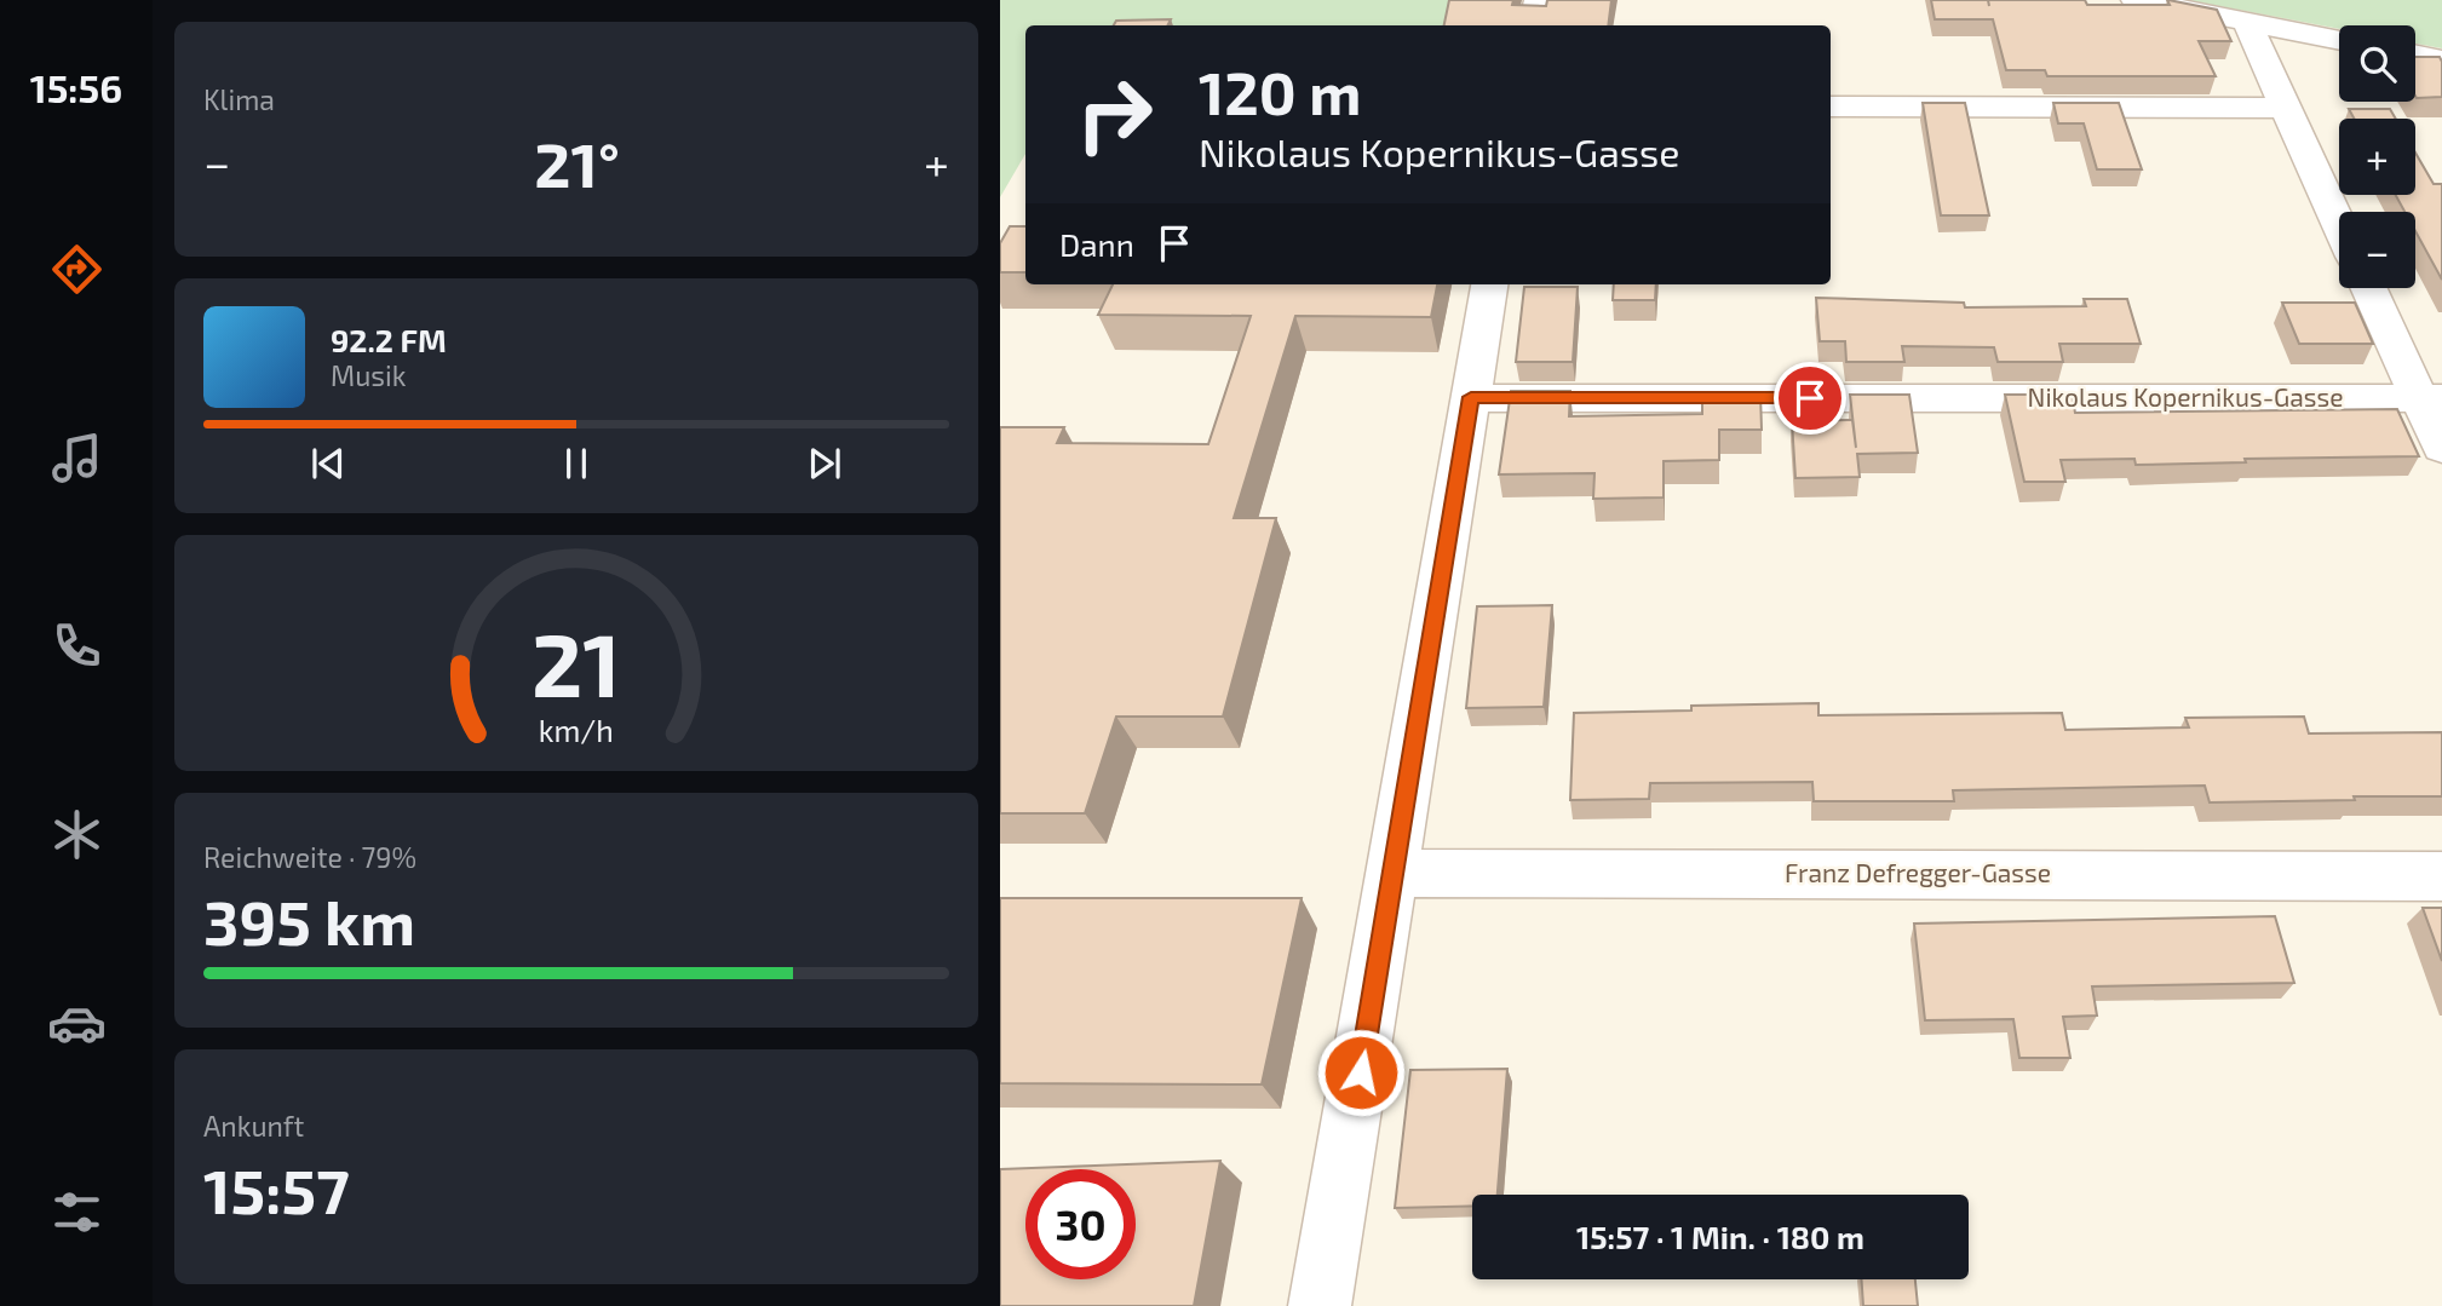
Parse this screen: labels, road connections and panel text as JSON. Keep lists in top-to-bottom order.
{
  "streets": {
    "street": ["Nikolaus Kopernikus-Gasse", "Franz Defregger-Gasse"]
  },
  "page": {
    "tabs": "15:56",
    "tile": [
      "Klima",
      ["Reichweite · 79%", "395 km"],
      ["Ankunft", "15:57"]
    ],
    "map_buttons": ["+", "−"],
    "turn": ["120 m", "Nikolaus Kopernikus-Gasse"],
    "heat": ["−", "21°", "+"],
    "then": "Dann",
    "song": ["92.2 FM", "Musik"],
    "limit": "30",
    "trip": "15:57 · 1 Min. · 180 m",
    "gauge": ["21", "km/h"]
  }
}
